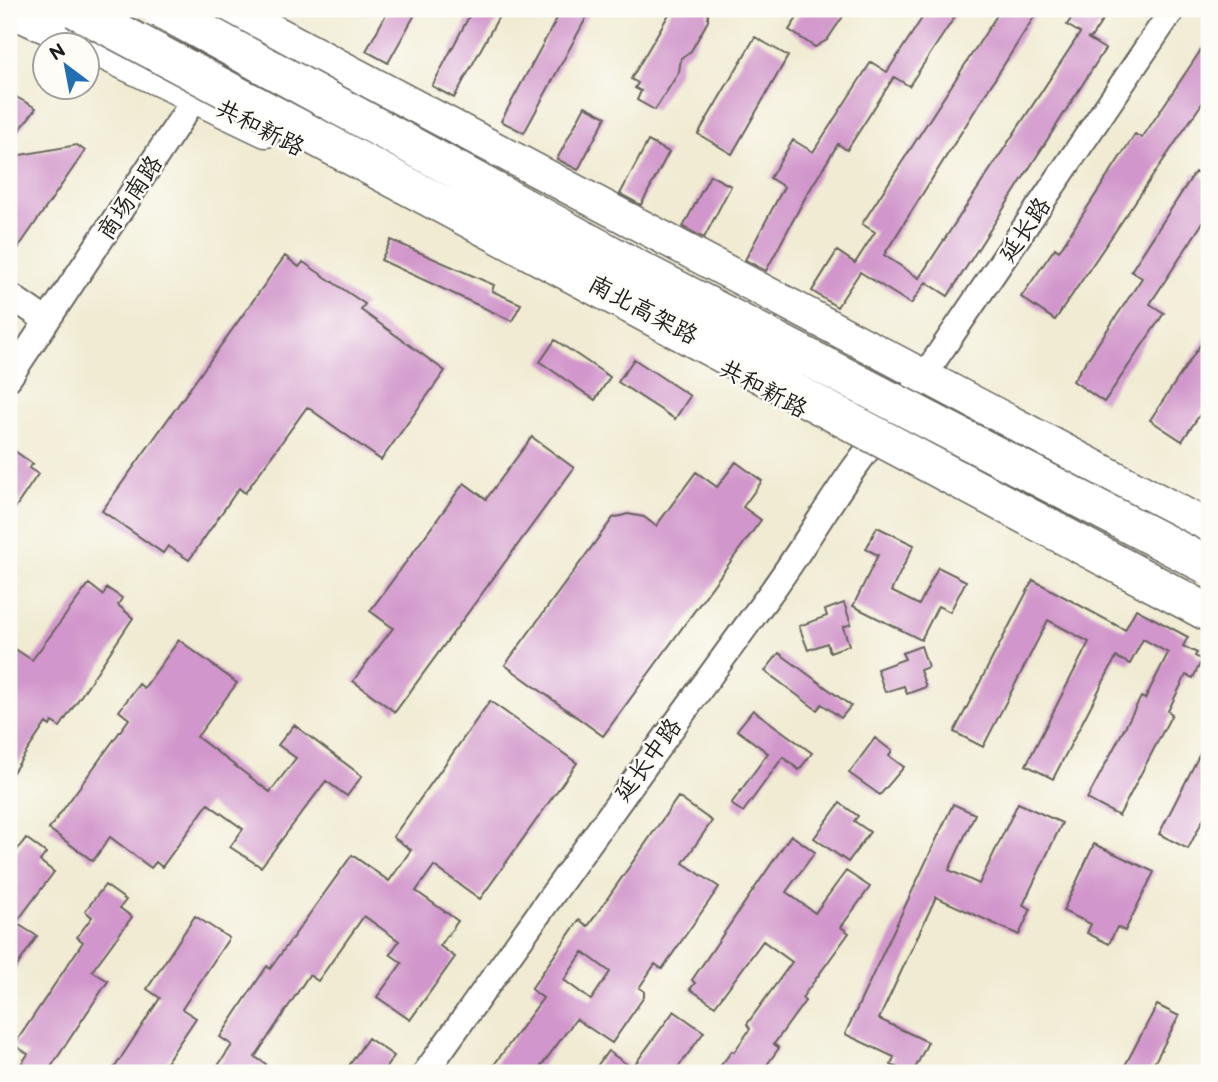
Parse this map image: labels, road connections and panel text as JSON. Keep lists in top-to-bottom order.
{
  "streets": {
    "highway": ["南北高架路"],
    "main road": ["共和新路"],
    "street": ["商场南路", "延长路", "延长中路"]
  },
  "crossings": [
    ["共和新路", "商场南路"],
    ["共和新路", "延长路"],
    ["共和新路", "延长中路"],
    ["延长路", "延长中路"]
  ],
  "north": "top left"
}
